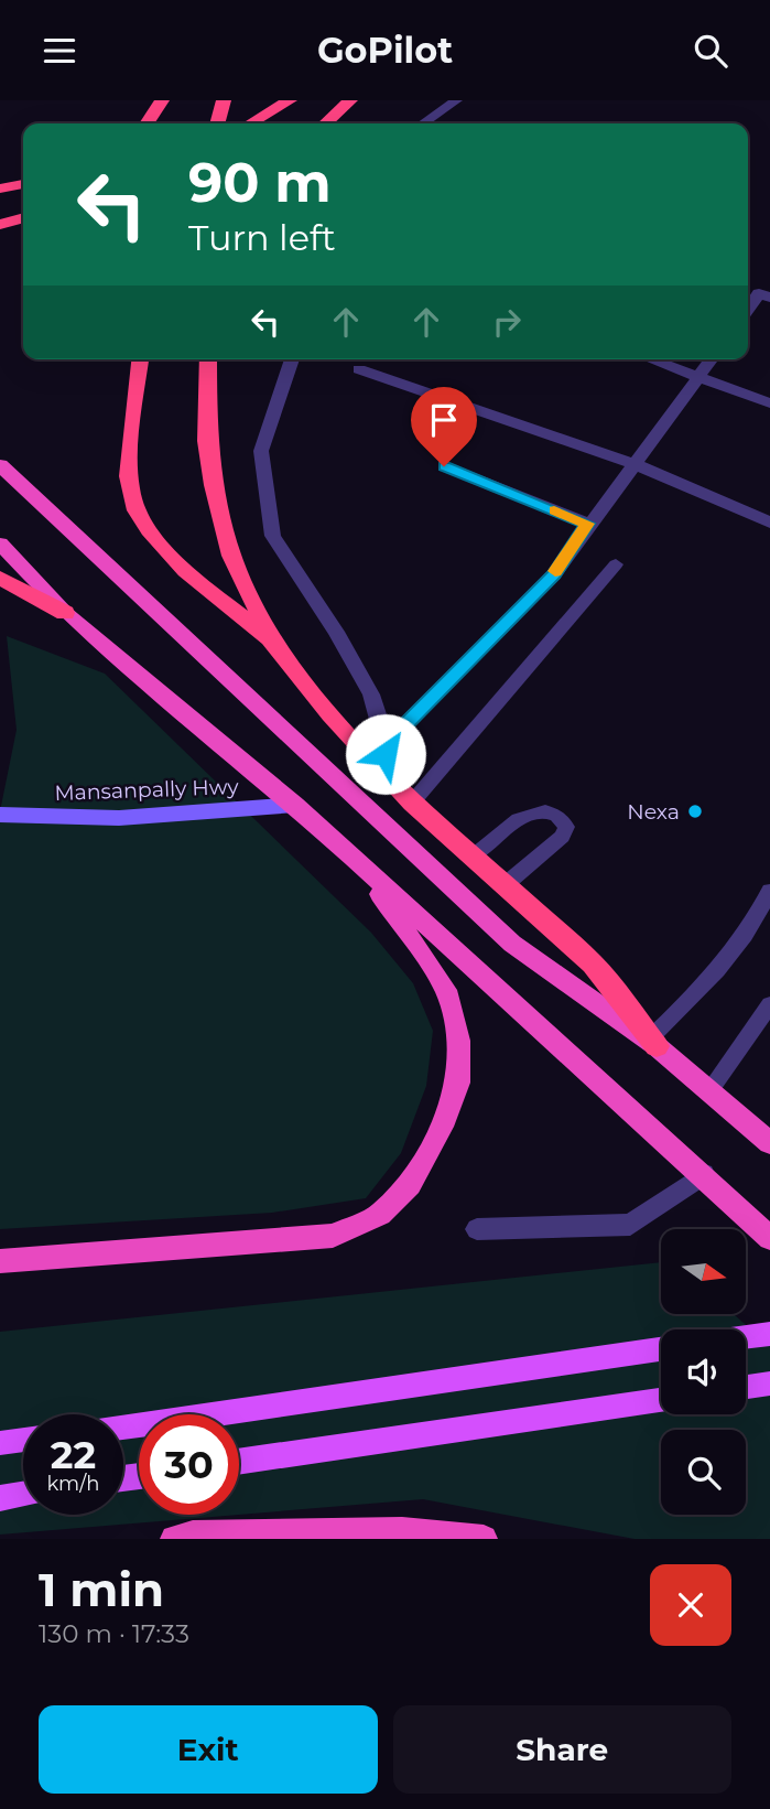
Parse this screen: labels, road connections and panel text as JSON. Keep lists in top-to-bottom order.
{
  "streets": {
    "main road": ["Mansanpally Hwy"]
  },
  "places": ["Nexa"],
  "north": "right",
  "page": {
    "header": "GoPilot",
    "turn": ["90 m", "Turn left"],
    "speed": "22 km/h",
    "limit": "30",
    "heading": ["1 min", "130 m · 17:33"],
    "buttons": ["Exit", "Share"]
  }
}
